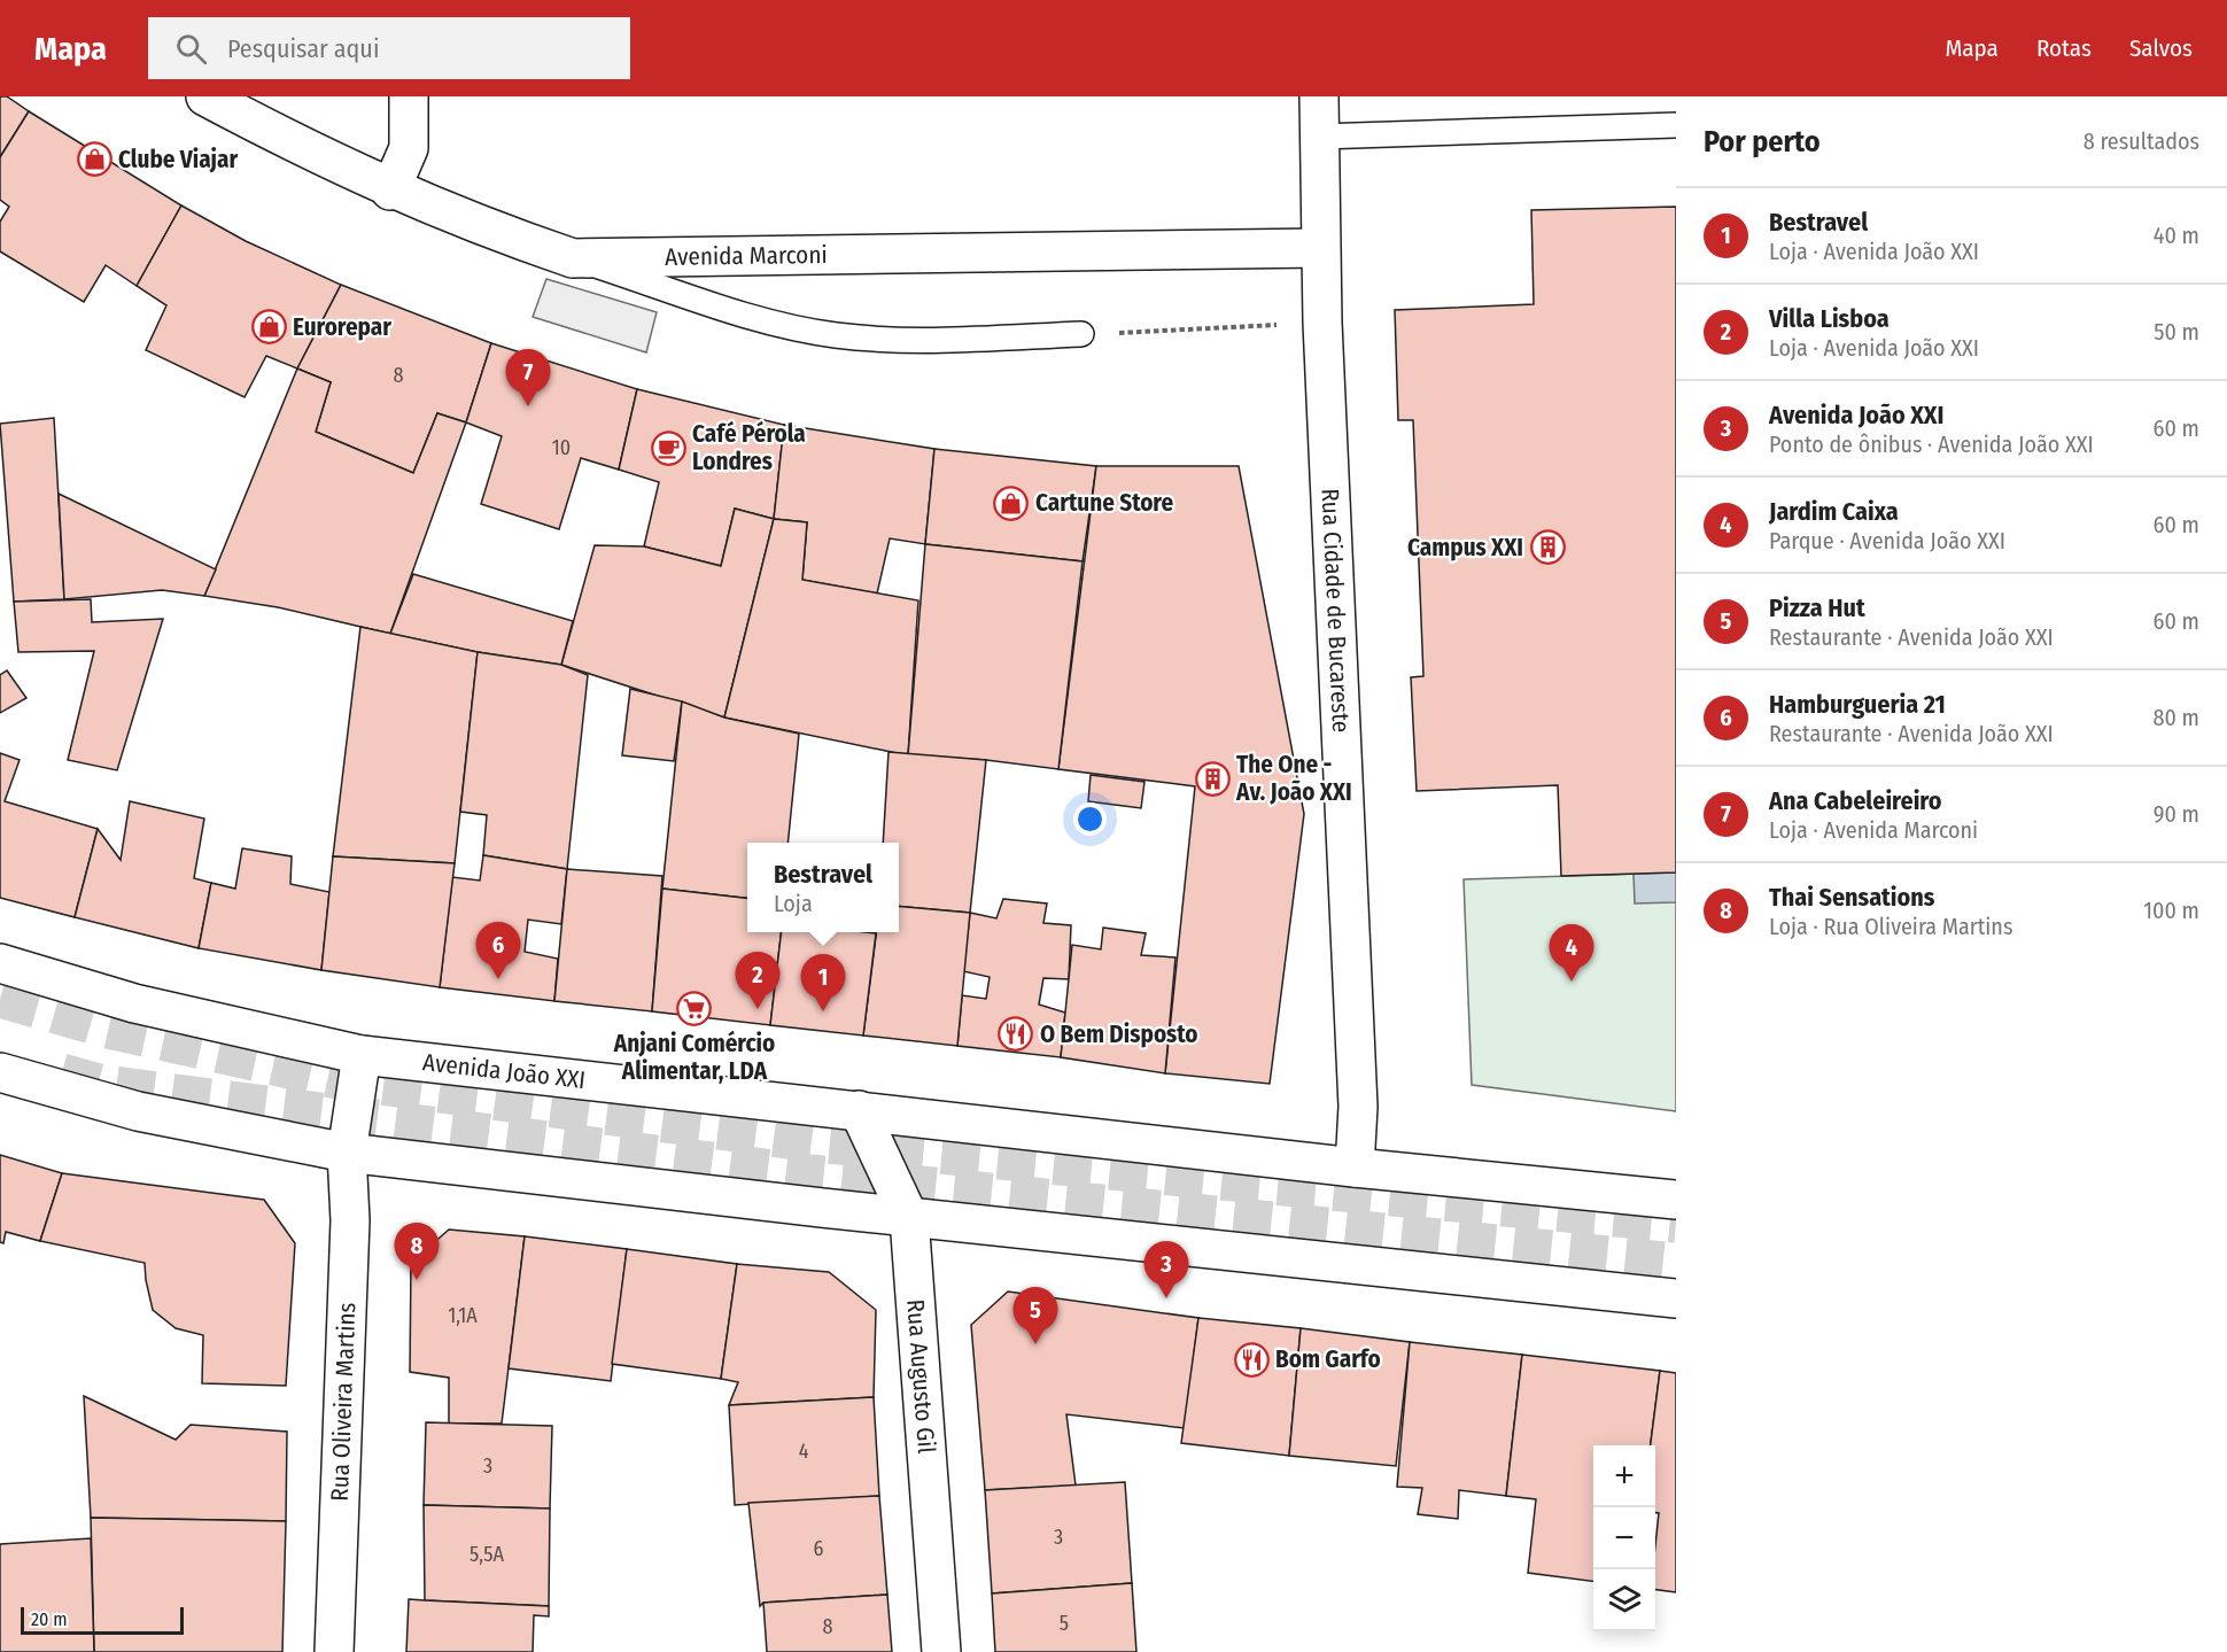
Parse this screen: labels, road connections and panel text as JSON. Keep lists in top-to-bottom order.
{
  "streets": {
    "main road": [
      "Avenida Marconi",
      "Rua Cidade de Bucareste",
      "Avenida João XXI",
      "Rua Augusto Gil",
      "Rua Oliveira Martins"
    ]
  },
  "crossings": [
    ["Avenida Marconi", "Rua Cidade de Bucareste"],
    ["Rua Cidade de Bucareste", "Avenida João XXI"],
    ["Avenida João XXI", "Rua Augusto Gil"],
    ["Avenida João XXI", "Rua Oliveira Martins"]
  ],
  "places": {
    "shop": ["Clube Viajar", "Eurorepar", "Cartune Store"],
    "cafe": ["Café Pérola Londres"],
    "building": ["Campus XXI", "The One - Av. João XXI"],
    "supermarket": ["Anjani Comércio Alimentar, LDA"],
    "restaurant": ["O Bem Disposto", "Bom Garfo"]
  },
  "house_numbers": [
    "8",
    "10",
    "1,1A",
    "4",
    "3",
    "3",
    "6",
    "5,5A",
    "5",
    "8"
  ],
  "scale_bar": "20 m",
  "page": {
    "header": "Mapa",
    "search": "Pesquisar aqui",
    "nav": ["Mapa", "Rotas", "Salvos"],
    "heading": ["Por perto", "8 resultados"],
    "list": [
      {
        "mark": "1",
        "name": "Bestravel",
        "note": "Loja · Avenida João XXI",
        "value": "40 m"
      },
      {
        "mark": "2",
        "name": "Villa Lisboa",
        "note": "Loja · Avenida João XXI",
        "value": "50 m"
      },
      {
        "mark": "3",
        "name": "Avenida João XXI",
        "note": "Ponto de ônibus · Avenida João XXI",
        "value": "60 m"
      },
      {
        "mark": "4",
        "name": "Jardim Caixa",
        "note": "Parque · Avenida João XXI",
        "value": "60 m"
      },
      {
        "mark": "5",
        "name": "Pizza Hut",
        "note": "Restaurante · Avenida João XXI",
        "value": "60 m"
      },
      {
        "mark": "6",
        "name": "Hamburgueria 21",
        "note": "Restaurante · Avenida João XXI",
        "value": "80 m"
      },
      {
        "mark": "7",
        "name": "Ana Cabeleireiro",
        "note": "Loja · Avenida Marconi",
        "value": "90 m"
      },
      {
        "mark": "8",
        "name": "Thai Sensations",
        "note": "Loja · Rua Oliveira Martins",
        "value": "100 m"
      }
    ],
    "pins": [
      "7",
      "6",
      "4",
      "2",
      "1",
      "8",
      "3",
      "5"
    ],
    "popup": ["Bestravel", "Loja"],
    "map_buttons": ["+", "−"],
    "scale": "20 m"
  }
}
